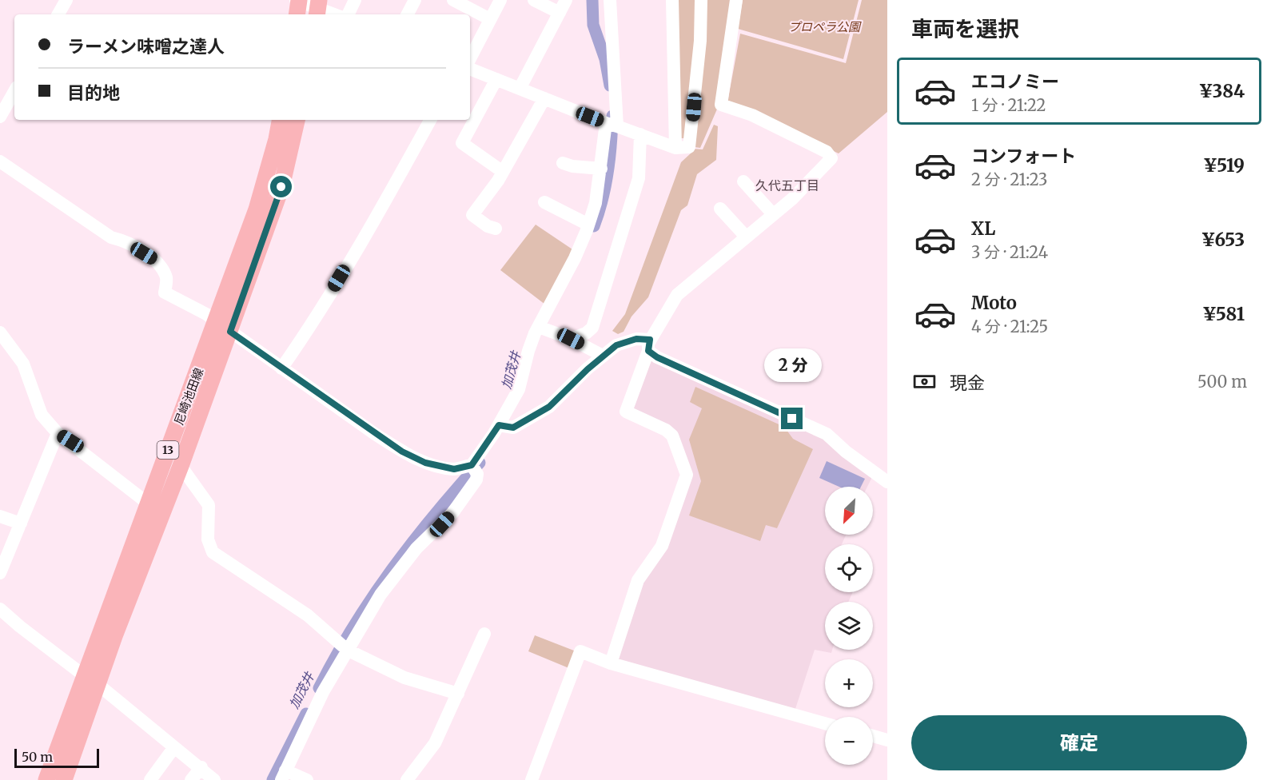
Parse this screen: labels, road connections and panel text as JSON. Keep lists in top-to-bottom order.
{
  "streets": {
    "main road": ["尼崎池田線", "13"]
  },
  "districts": ["久代五丁目"],
  "water": ["加茂井"],
  "parks": ["プロペラ公園"],
  "scale_bar": "50 m",
  "north": "bottom left",
  "page": {
    "heading": "車両を選択",
    "banner": ["ラーメン味噌之達人", "目的地"],
    "list": [
      {
        "name": "エコノミー",
        "note": "1 分 · 21:22",
        "value": "¥384"
      },
      {
        "name": "コンフォート",
        "note": "2 分 · 21:23",
        "value": "¥519"
      },
      {
        "name": "XL",
        "note": "3 分 · 21:24",
        "value": "¥653"
      },
      {
        "name": "Moto",
        "note": "4 分 · 21:25",
        "value": "¥581"
      }
    ],
    "bubble": "2 分",
    "pay": ["現金", "500 m"],
    "map_buttons": ["+", "−"],
    "buttons": "確定",
    "scale": "50 m"
  }
}
